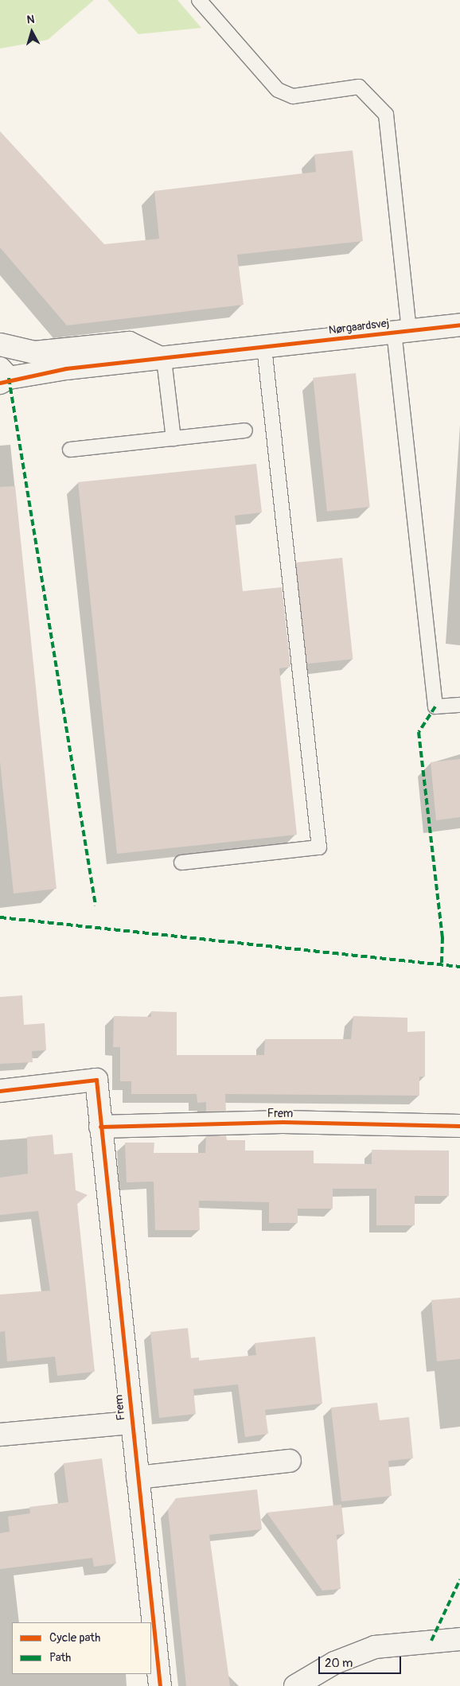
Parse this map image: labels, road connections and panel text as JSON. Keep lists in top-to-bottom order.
{
  "streets": {
    "street": ["Nørgaardsvej", "Frem"]
  },
  "legend": ["Cycle path", "Path"],
  "scale_bar": "20 m",
  "north": "top"
}
